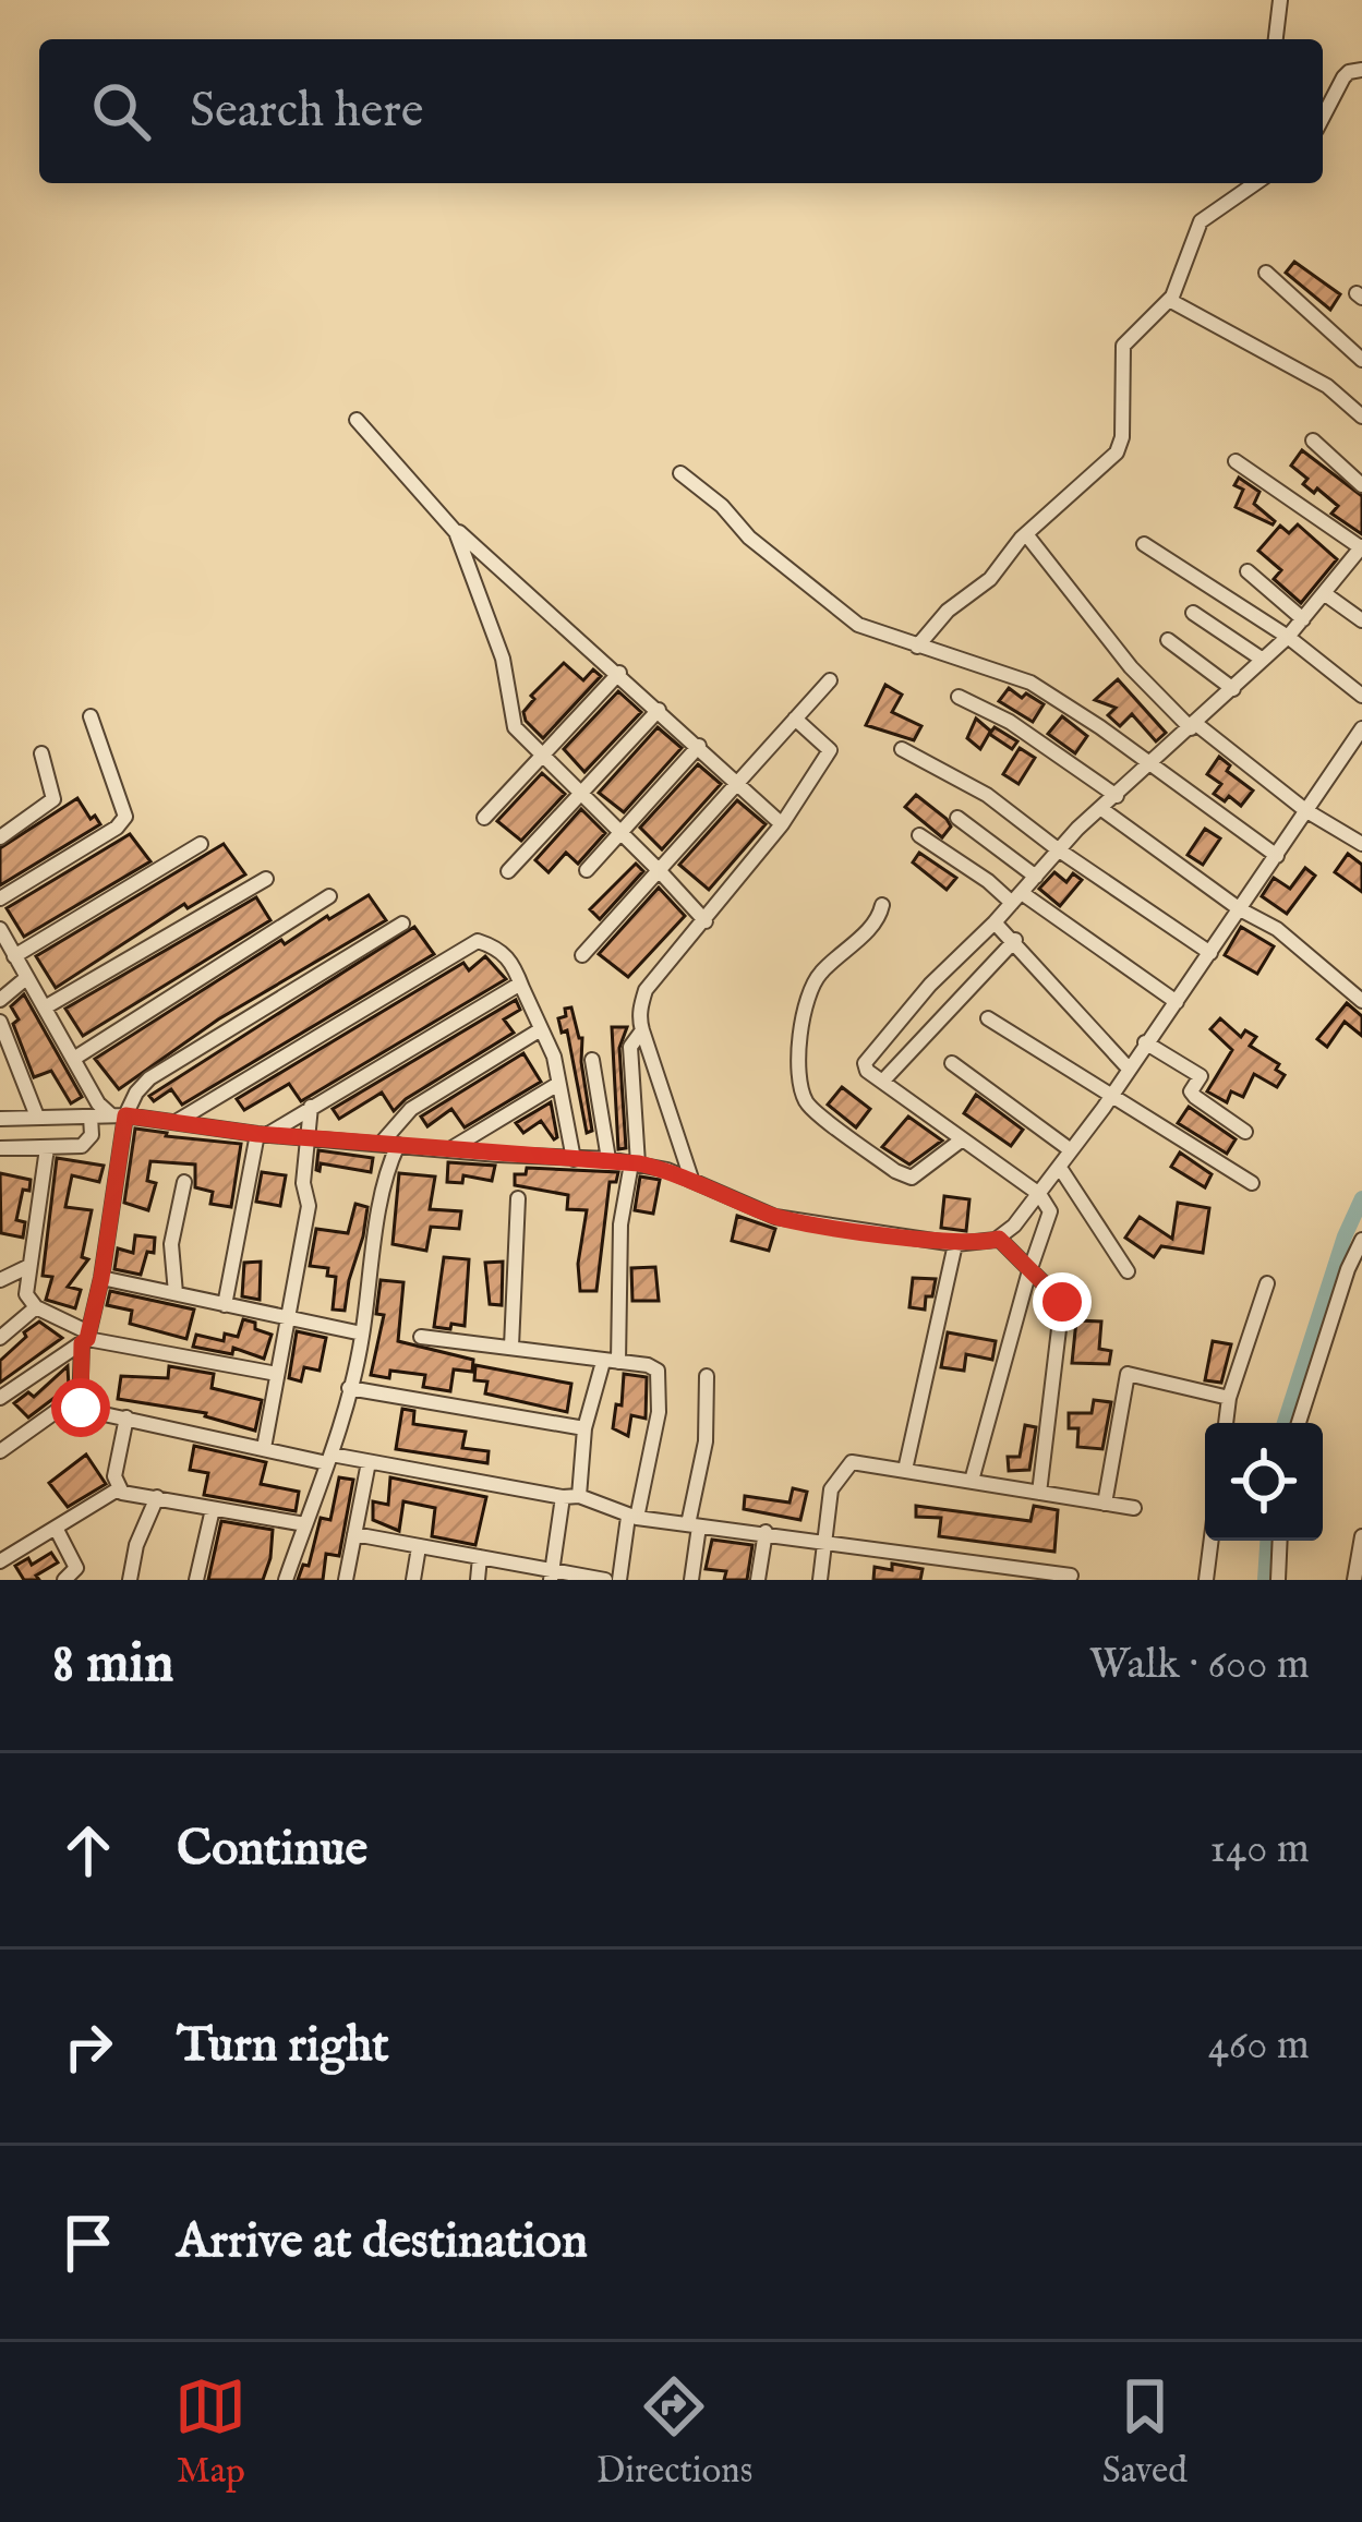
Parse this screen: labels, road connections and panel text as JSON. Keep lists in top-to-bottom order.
{
  "page": {
    "search": "Search here",
    "heading": ["8 min", "Walk · 600 m"],
    "list": [
      ["Continue", "140 m"],
      ["Turn right", "460 m"],
      "Arrive at destination"
    ],
    "nav": ["Map", "Directions", "Saved"]
  }
}
